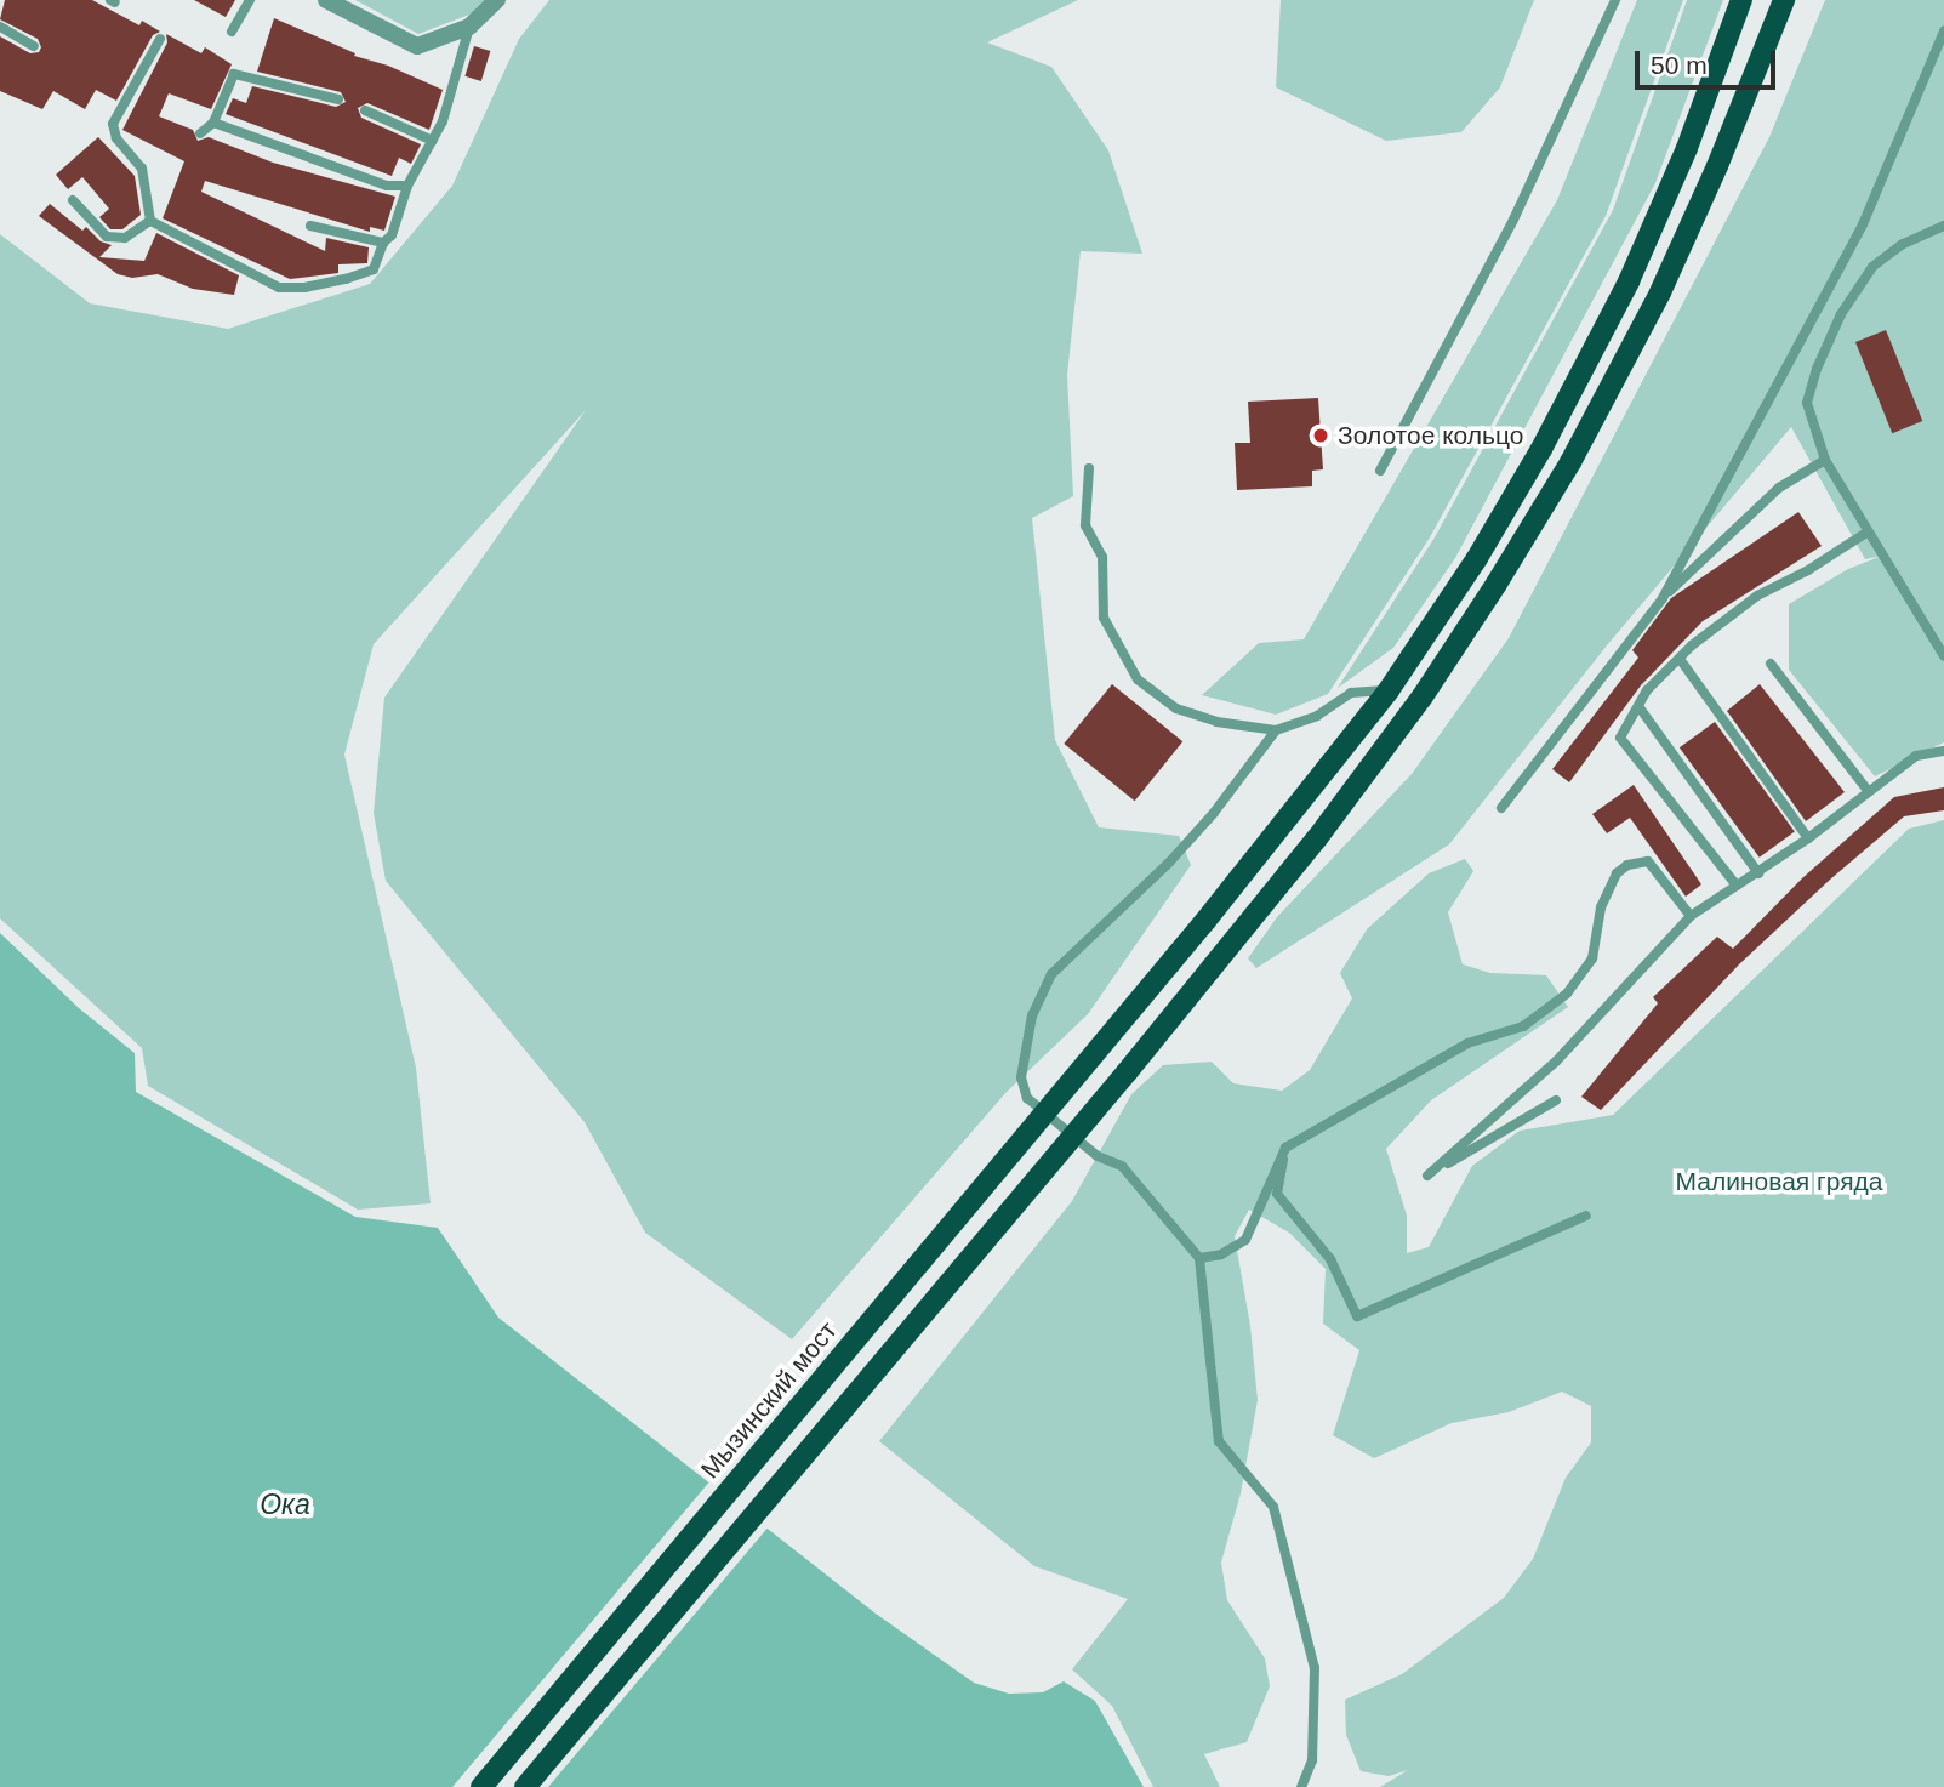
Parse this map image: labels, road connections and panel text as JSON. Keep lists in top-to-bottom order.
{
  "streets": {
    "main road": ["Мызинский мост"]
  },
  "water": ["Ока"],
  "parks": ["Малиновая гряда"],
  "places": ["Золотое кольцо"],
  "scale_bar": "50 m"
}
